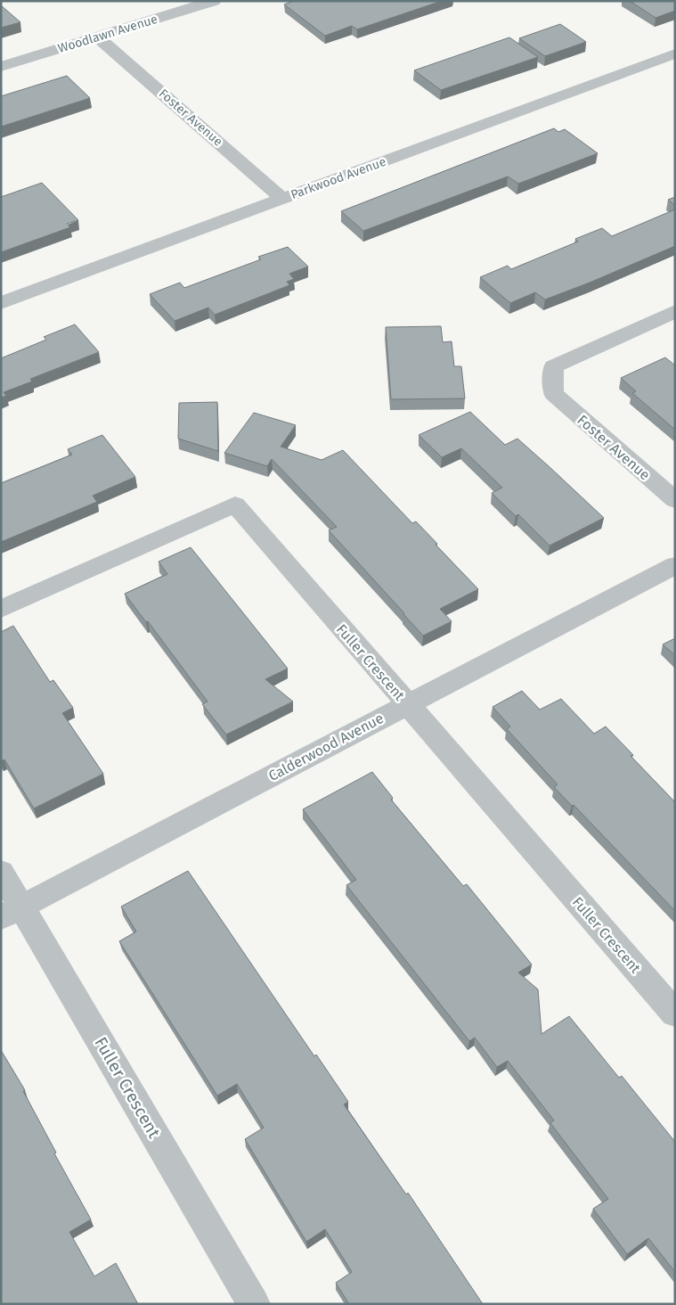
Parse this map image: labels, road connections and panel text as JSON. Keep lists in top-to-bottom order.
{
  "streets": {
    "street": [
      "Woodlawn Avenue",
      "Foster Avenue",
      "Parkwood Avenue",
      "Fuller Crescent",
      "Calderwood Avenue"
    ]
  },
  "crossings": [
    ["Woodlawn Avenue", "Foster Avenue"],
    ["Foster Avenue", "Parkwood Avenue"],
    ["Fuller Crescent", "Calderwood Avenue"]
  ]
}
